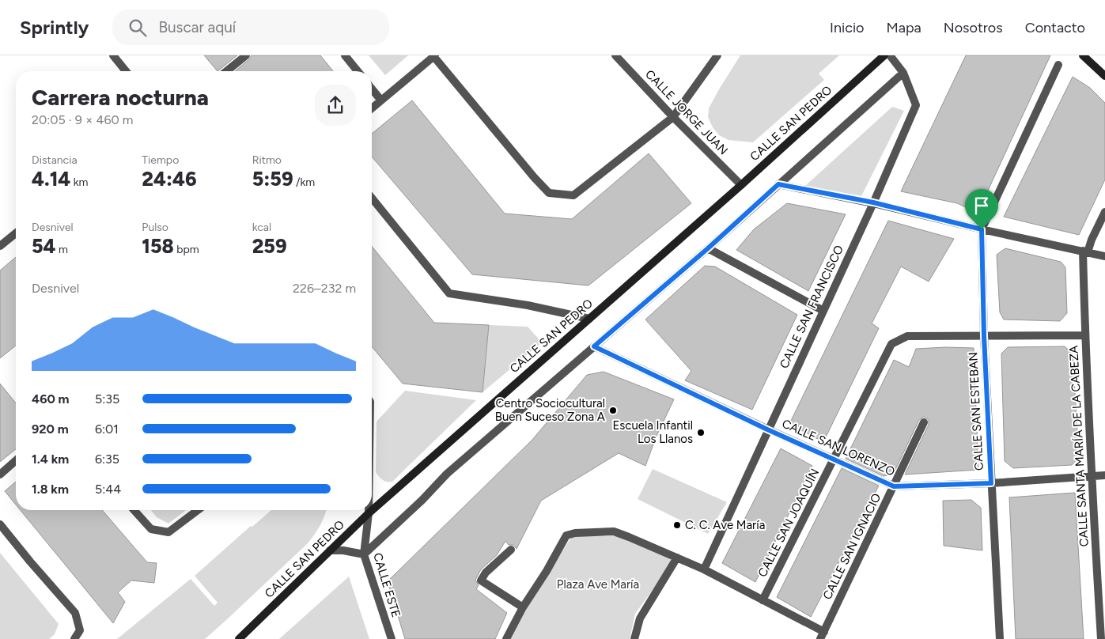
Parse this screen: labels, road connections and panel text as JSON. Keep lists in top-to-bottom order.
{
  "streets": {
    "main road": ["CALLE SAN PEDRO"],
    "street": [
      "CALLE JORGE JUAN",
      "CALLE SAN FRANCISCO",
      "CALLE SAN ESTEBAN",
      "CALLE SANTA MARÍA DE LA CABEZA",
      "CALLE SAN LORENZO",
      "CALLE SAN JOAQUÍN",
      "CALLE SAN IGNACIO",
      "CALLE ESTE"
    ]
  },
  "crossings": [
    ["CALLE JORGE JUAN", "CALLE SAN PEDRO"],
    ["CALLE SAN PEDRO", "CALLE ESTE"],
    ["CALLE SAN FRANCISCO", "CALLE SAN LORENZO"],
    ["CALLE SAN ESTEBAN", "CALLE SAN LORENZO"],
    ["CALLE SAN ESTEBAN", "CALLE SAN JOAQUÍN"],
    ["CALLE SANTA MARÍA DE LA CABEZA", "CALLE SAN LORENZO"],
    ["CALLE SAN LORENZO", "CALLE SAN JOAQUÍN"],
    ["CALLE SAN LORENZO", "CALLE SAN IGNACIO"]
  ],
  "parks": ["Plaza Ave María"],
  "places": ["Centro Sociocultural Buen Suceso Zona A", "Escuela Infantil Los Llanos", "C. C. Ave María"],
  "page": {
    "header": "Sprintly",
    "search": "Buscar aquí",
    "nav": [
      "Inicio",
      "Mapa",
      "Nosotros",
      "Contacto"
    ],
    "heading": ["Carrera nocturna", "20:05 · 9 × 460 m"],
    "stats": [
      ["Distancia", "4.14 km"],
      ["Tiempo", "24:46"],
      ["Ritmo", "5:59 /km"],
      ["Desnivel", "54 m"],
      ["Pulso", "158 bpm"],
      ["kcal", "259"]
    ],
    "chart": ["Desnivel", "226–232 m"],
    "list": [
      {
        "name": "460 m",
        "note": "5:35"
      },
      {
        "name": "920 m",
        "note": "6:01"
      },
      {
        "name": "1.4 km",
        "note": "6:35"
      },
      {
        "name": "1.8 km",
        "note": "5:44"
      }
    ]
  }
}
